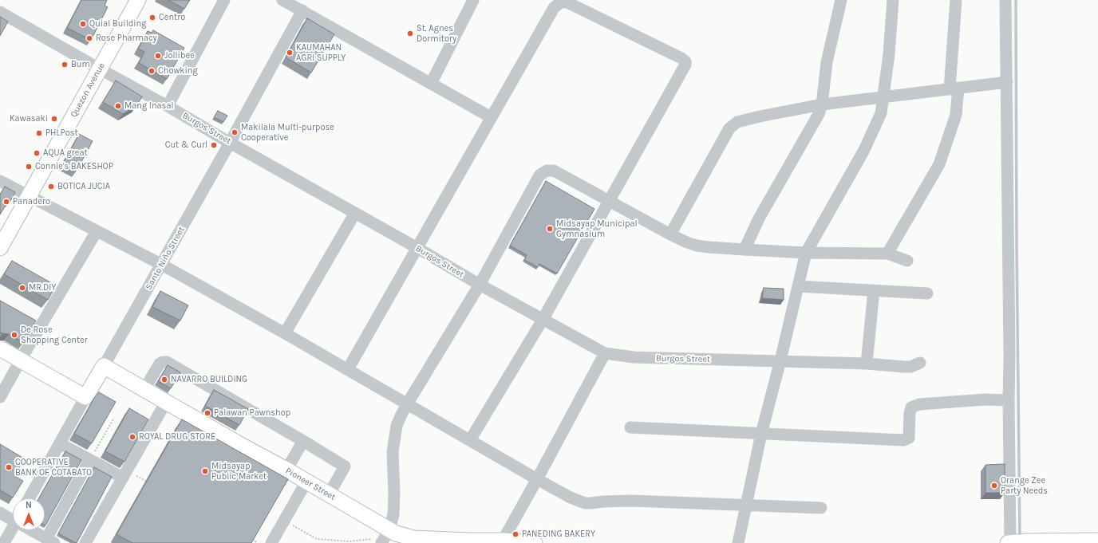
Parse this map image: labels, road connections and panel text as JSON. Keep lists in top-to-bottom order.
{
  "streets": {
    "main road": ["Quezon Avenue", "Santo Niño Street", "Pioneer Street"],
    "street": ["Burgos Street"]
  },
  "crossings": [
    ["Quezon Avenue", "Burgos Street"],
    ["Burgos Street", "Santo Niño Street"],
    ["Santo Niño Street", "Pioneer Street"]
  ],
  "places": [
    "Centro",
    "Quial Building",
    "St. Agnes Dormitory",
    "Rose Pharmacy",
    "KAUMAHAN AGRI SUPPLY",
    "Jollibee",
    "Bum",
    "Chowking",
    "Mang Inasal",
    "Kawasaki",
    "Makilala Multi-purpose Cooperative",
    "PHLPost",
    "Cut & Curl",
    "AQUA great",
    "Connie's BAKESHOP",
    "BOTICA JUCIA",
    "Panadero",
    "Midsayap Municipal Gymnasium",
    "MR.DIY",
    "De Rose Shopping Center",
    "NAVARRO BUILDING",
    "Palawan Pawnshop",
    "ROYAL DRUG STORE",
    "COOPERATIVE BANK OF COTABATO",
    "Midsayap Public Market",
    "Orange Zee Party Needs",
    "PANEDING BAKERY"
  ],
  "north": "top"
}
